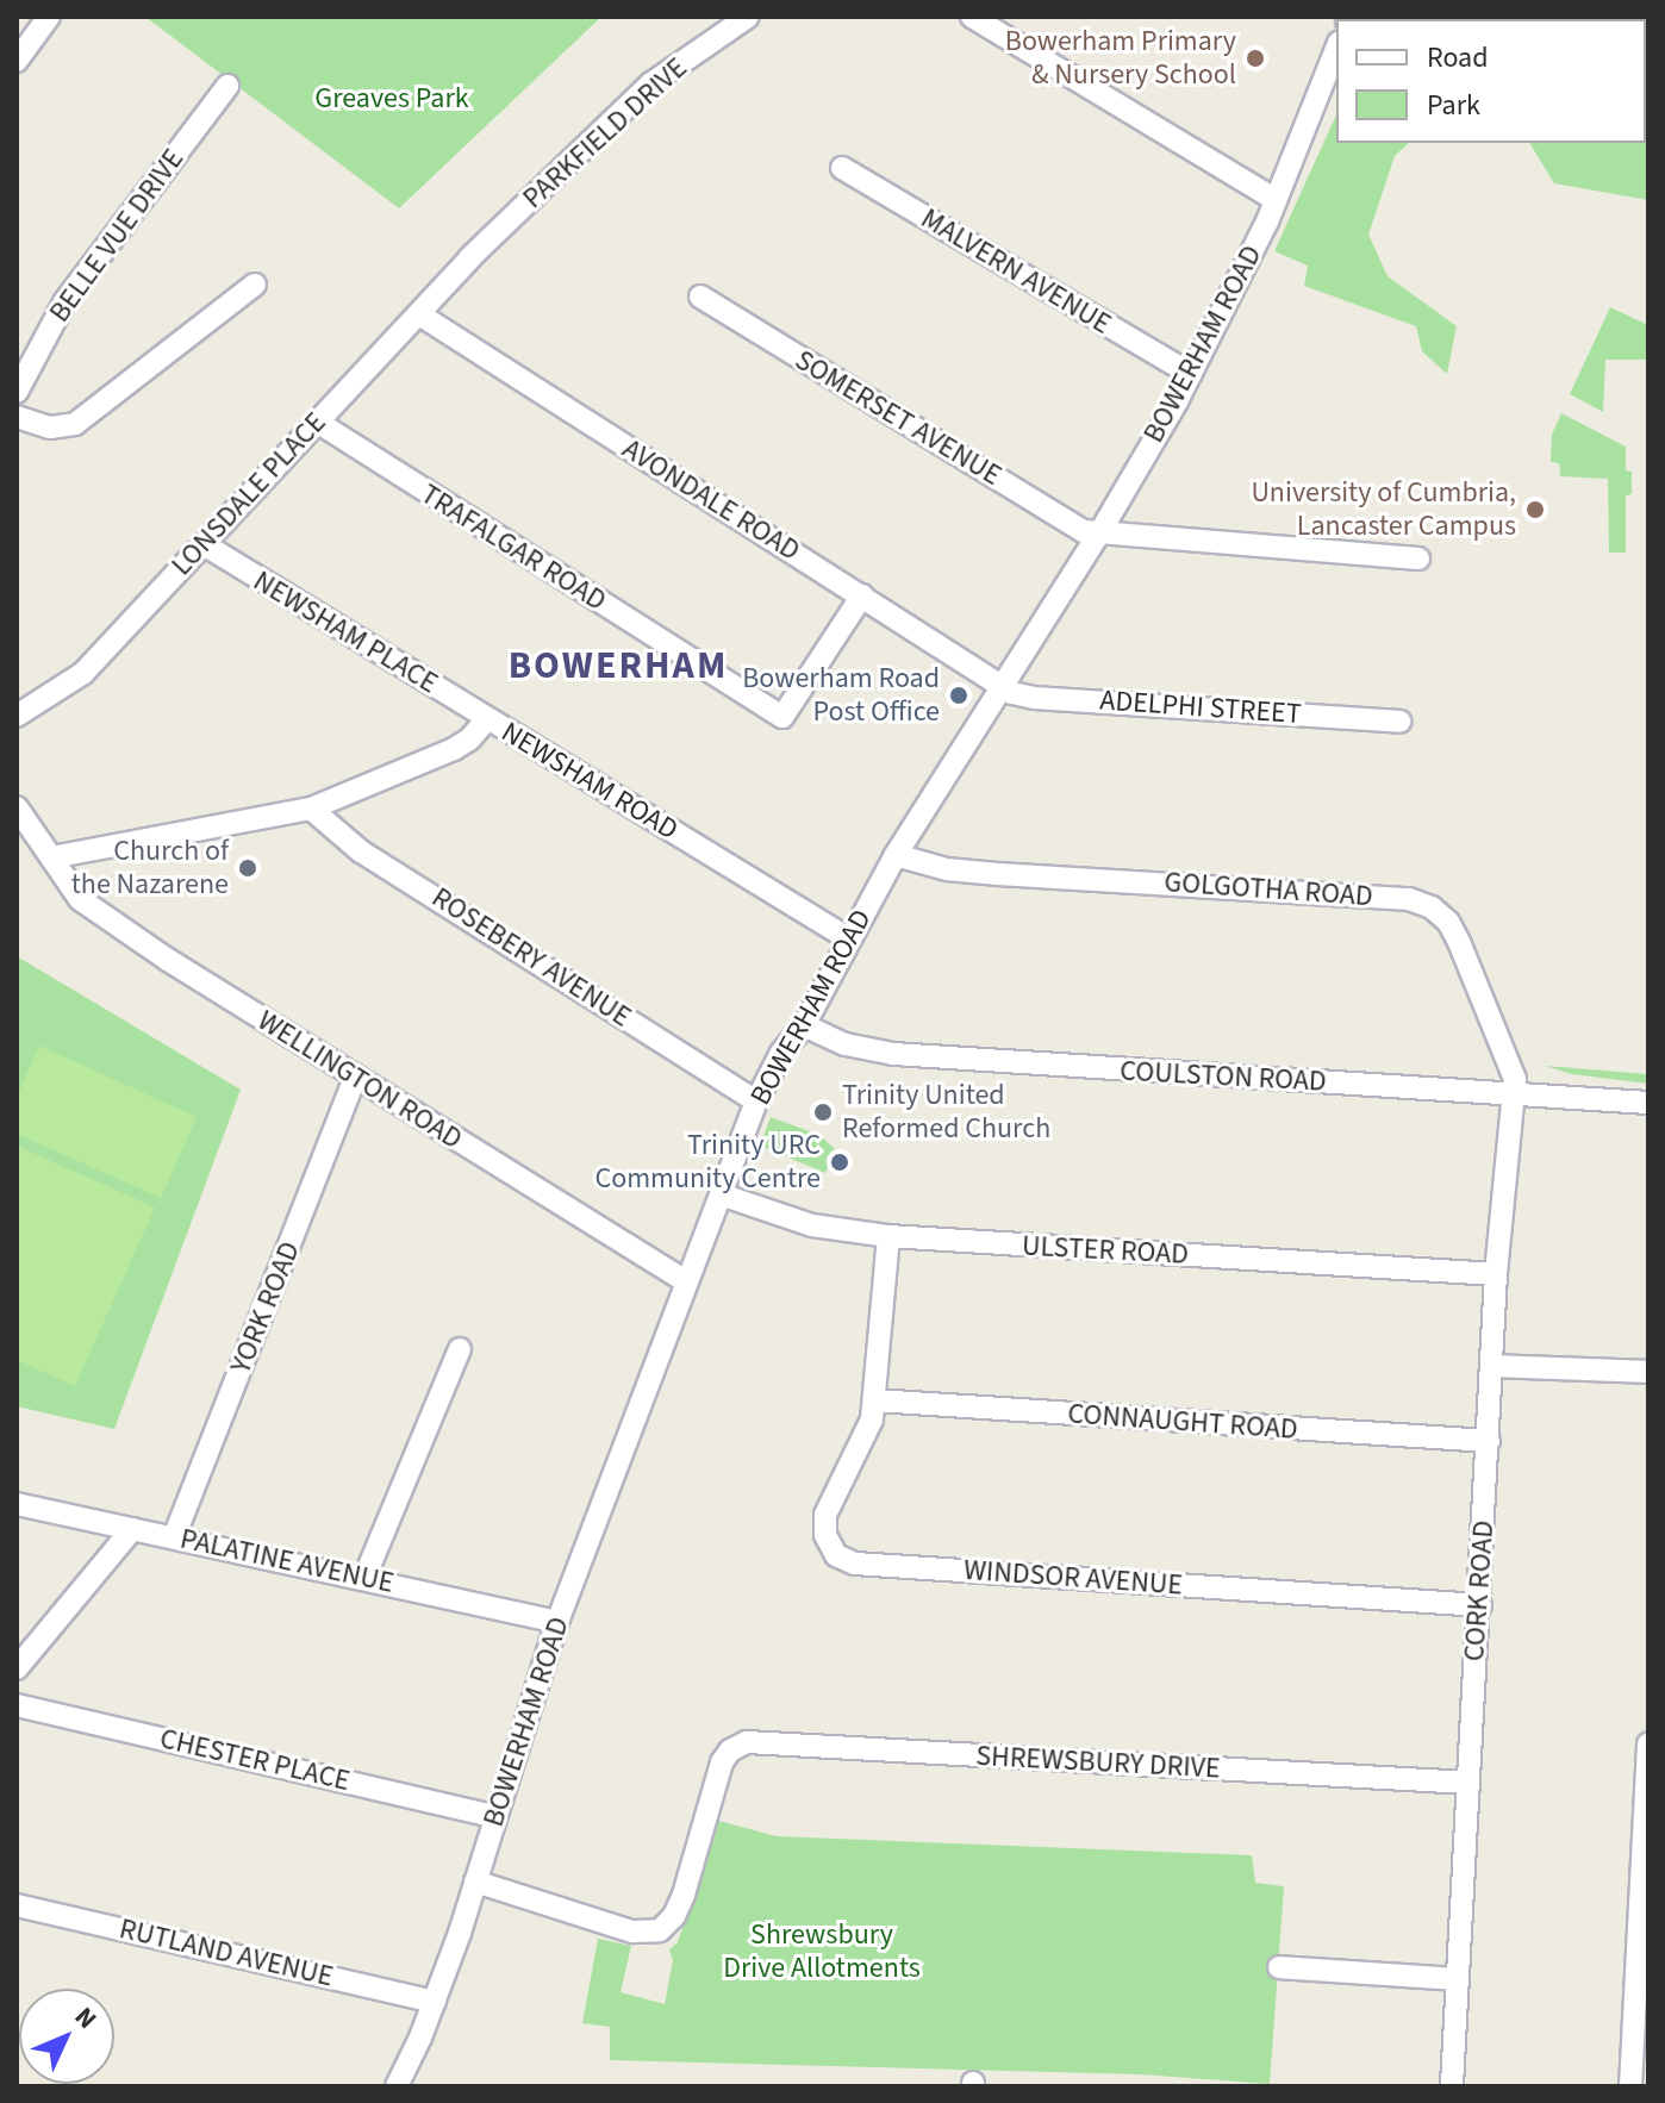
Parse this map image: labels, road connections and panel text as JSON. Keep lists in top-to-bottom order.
{
  "streets": {
    "street": [
      "PARKFIELD DRIVE",
      "BELLE VUE DRIVE",
      "MALVERN AVENUE",
      "BOWERHAM ROAD",
      "SOMERSET AVENUE",
      "LONSDALE PLACE",
      "AVONDALE ROAD",
      "TRAFALGAR ROAD",
      "NEWSHAM PLACE",
      "ADELPHI STREET",
      "NEWSHAM ROAD",
      "GOLGOTHA ROAD",
      "ROSEBERY AVENUE",
      "COULSTON ROAD",
      "WELLINGTON ROAD",
      "ULSTER ROAD",
      "YORK ROAD",
      "CONNAUGHT ROAD",
      "PALATINE AVENUE",
      "WINDSOR AVENUE",
      "CORK ROAD",
      "CHESTER PLACE",
      "SHREWSBURY DRIVE",
      "RUTLAND AVENUE"
    ]
  },
  "crossings": [
    ["PARKFIELD DRIVE", "LONSDALE PLACE"],
    ["MALVERN AVENUE", "BOWERHAM ROAD"],
    ["BOWERHAM ROAD", "SOMERSET AVENUE"],
    ["BOWERHAM ROAD", "AVONDALE ROAD"],
    ["BOWERHAM ROAD", "ADELPHI STREET"],
    ["BOWERHAM ROAD", "NEWSHAM ROAD"],
    ["BOWERHAM ROAD", "GOLGOTHA ROAD"],
    ["BOWERHAM ROAD", "ROSEBERY AVENUE"],
    ["BOWERHAM ROAD", "COULSTON ROAD"],
    ["BOWERHAM ROAD", "WELLINGTON ROAD"],
    ["BOWERHAM ROAD", "ULSTER ROAD"],
    ["BOWERHAM ROAD", "PALATINE AVENUE"],
    ["BOWERHAM ROAD", "CHESTER PLACE"],
    ["BOWERHAM ROAD", "SHREWSBURY DRIVE"],
    ["BOWERHAM ROAD", "RUTLAND AVENUE"],
    ["LONSDALE PLACE", "AVONDALE ROAD"],
    ["LONSDALE PLACE", "TRAFALGAR ROAD"],
    ["LONSDALE PLACE", "NEWSHAM PLACE"],
    ["AVONDALE ROAD", "TRAFALGAR ROAD"],
    ["AVONDALE ROAD", "ADELPHI STREET"],
    ["NEWSHAM PLACE", "NEWSHAM ROAD"],
    ["NEWSHAM ROAD", "ROSEBERY AVENUE"],
    ["NEWSHAM ROAD", "WELLINGTON ROAD"],
    ["GOLGOTHA ROAD", "COULSTON ROAD"],
    ["GOLGOTHA ROAD", "CORK ROAD"],
    ["COULSTON ROAD", "CORK ROAD"],
    ["WELLINGTON ROAD", "YORK ROAD"],
    ["ULSTER ROAD", "CORK ROAD"],
    ["YORK ROAD", "PALATINE AVENUE"],
    ["CONNAUGHT ROAD", "WINDSOR AVENUE"],
    ["CONNAUGHT ROAD", "CORK ROAD"],
    ["WINDSOR AVENUE", "CORK ROAD"],
    ["CORK ROAD", "SHREWSBURY DRIVE"]
  ],
  "districts": ["BOWERHAM"],
  "parks": ["Greaves Park", "Shrewsbury Drive Allotments"],
  "places": [
    "Bowerham Primary & Nursery School",
    "University of Cumbria, Lancaster Campus",
    "Bowerham Road Post Office",
    "Church of the Nazarene",
    "Trinity United Reformed Church",
    "Trinity URC Community Centre"
  ],
  "legend": ["Road", "Park"],
  "north": "top right"
}
